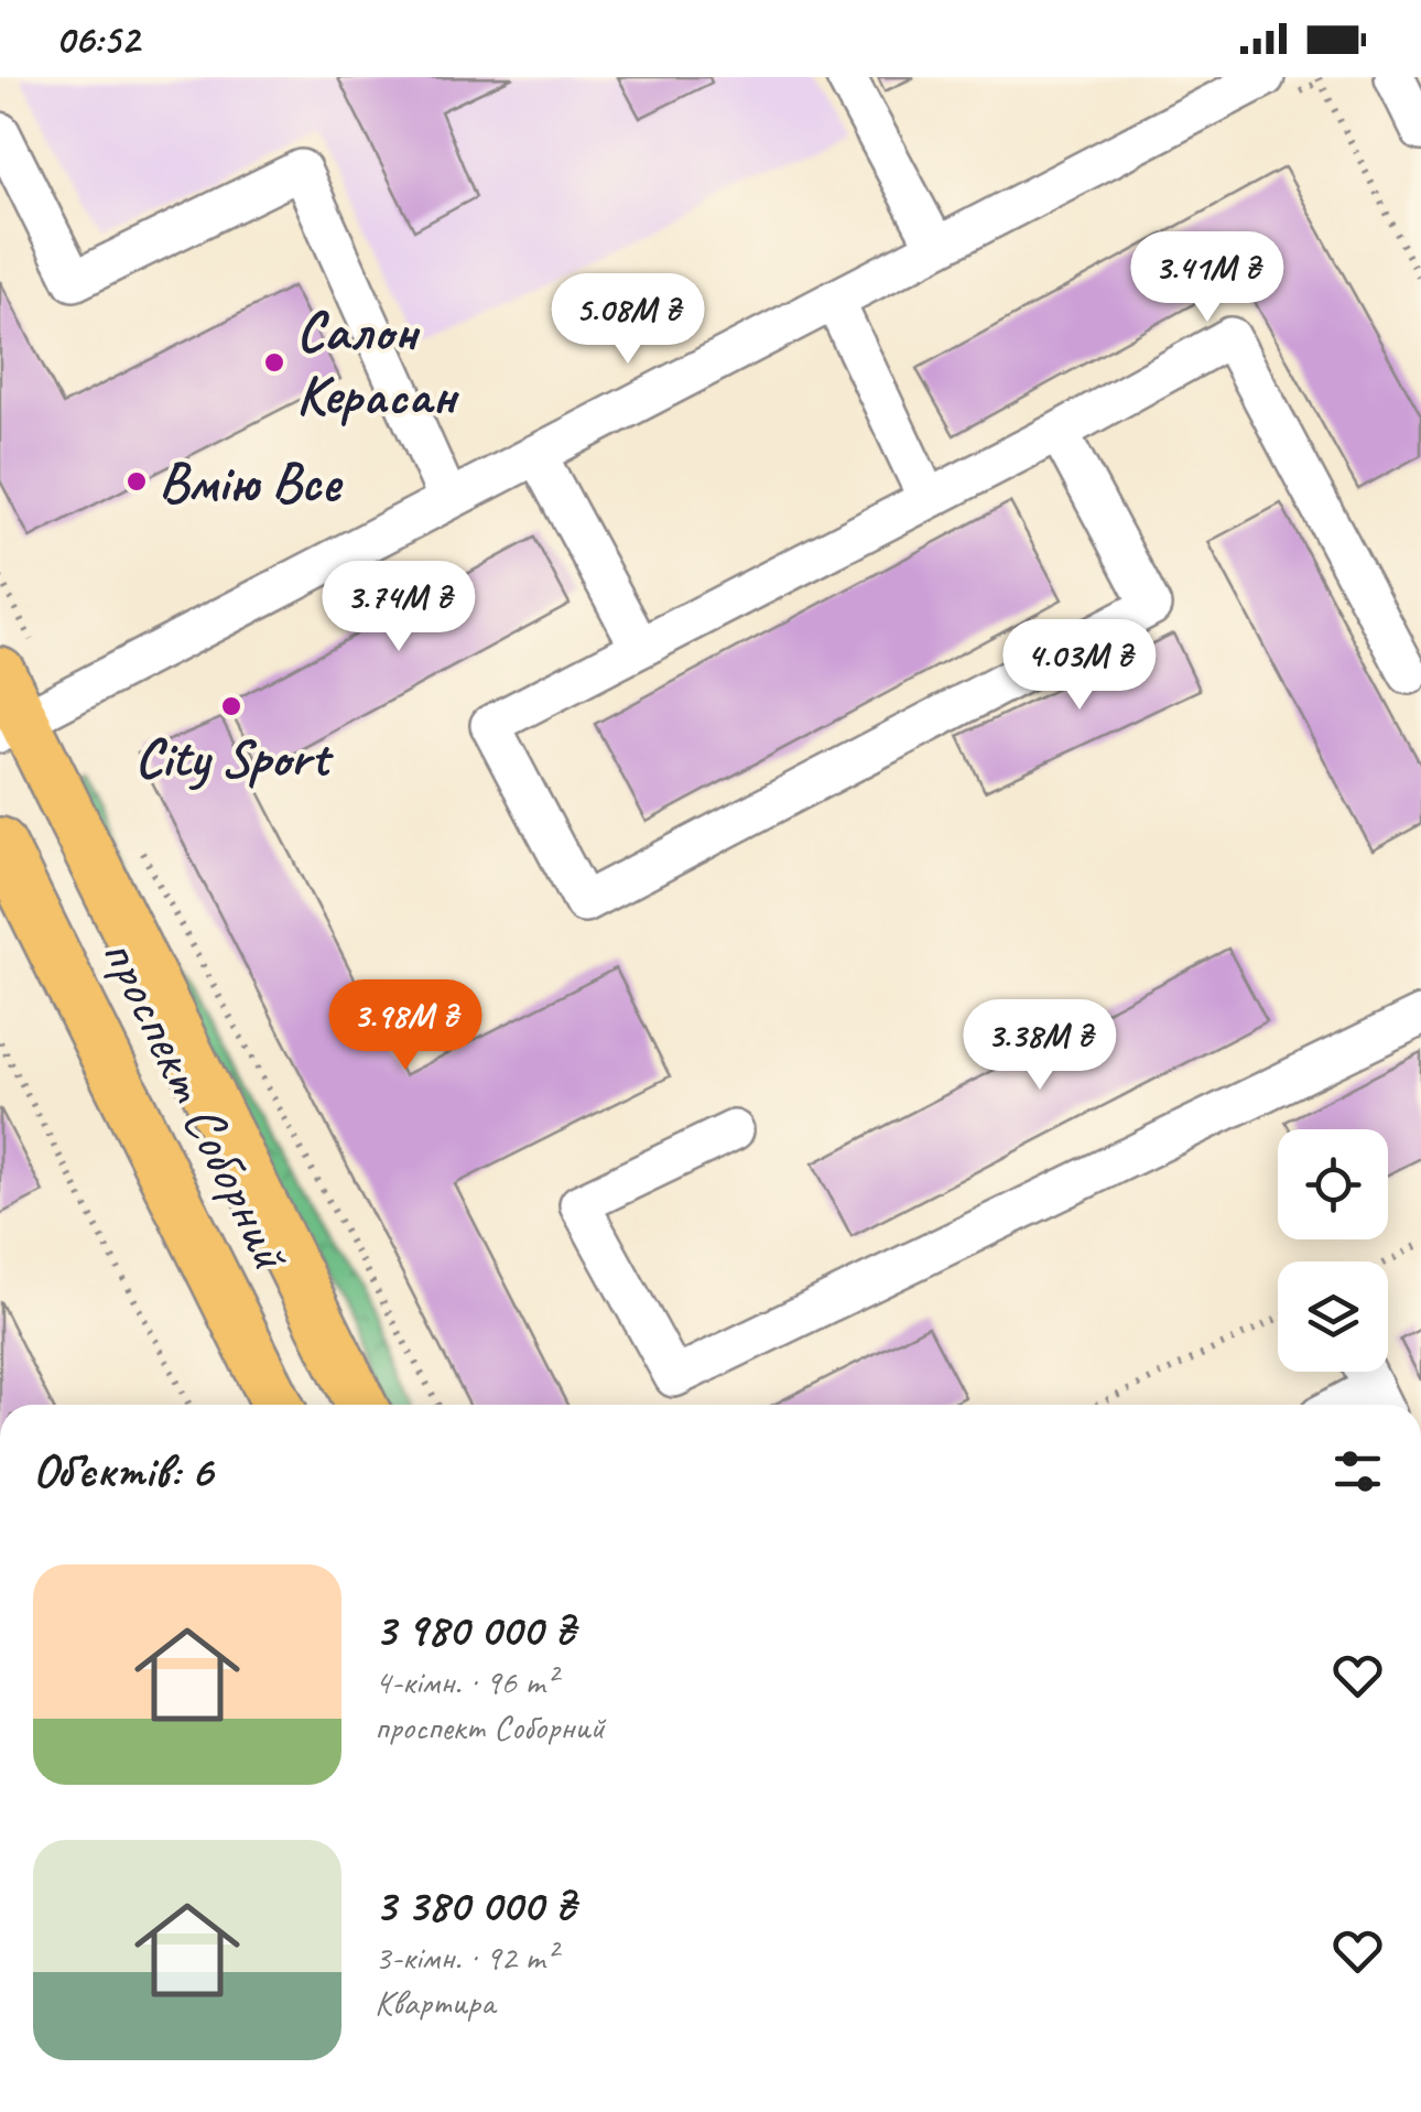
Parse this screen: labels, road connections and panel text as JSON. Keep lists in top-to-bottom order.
{
  "streets": {
    "main road": ["проспект Соборний"]
  },
  "places": ["Салон Керасан", "Вмію Все", "City Sport"],
  "page": {
    "status": "06:52",
    "price": [
      "3.41M ₴",
      "5.08M ₴",
      "3.74M ₴",
      "4.03M ₴",
      "3.98M ₴",
      "3.38M ₴"
    ],
    "heading": "Об’єктів: 6",
    "list": [
      {
        "name": "3 980 000 ₴",
        "note": "4-кімн. · 96 m² · проспект Соборний"
      },
      {
        "name": "3 380 000 ₴",
        "note": "3-кімн. · 92 m² · Квартира"
      }
    ]
  }
}
